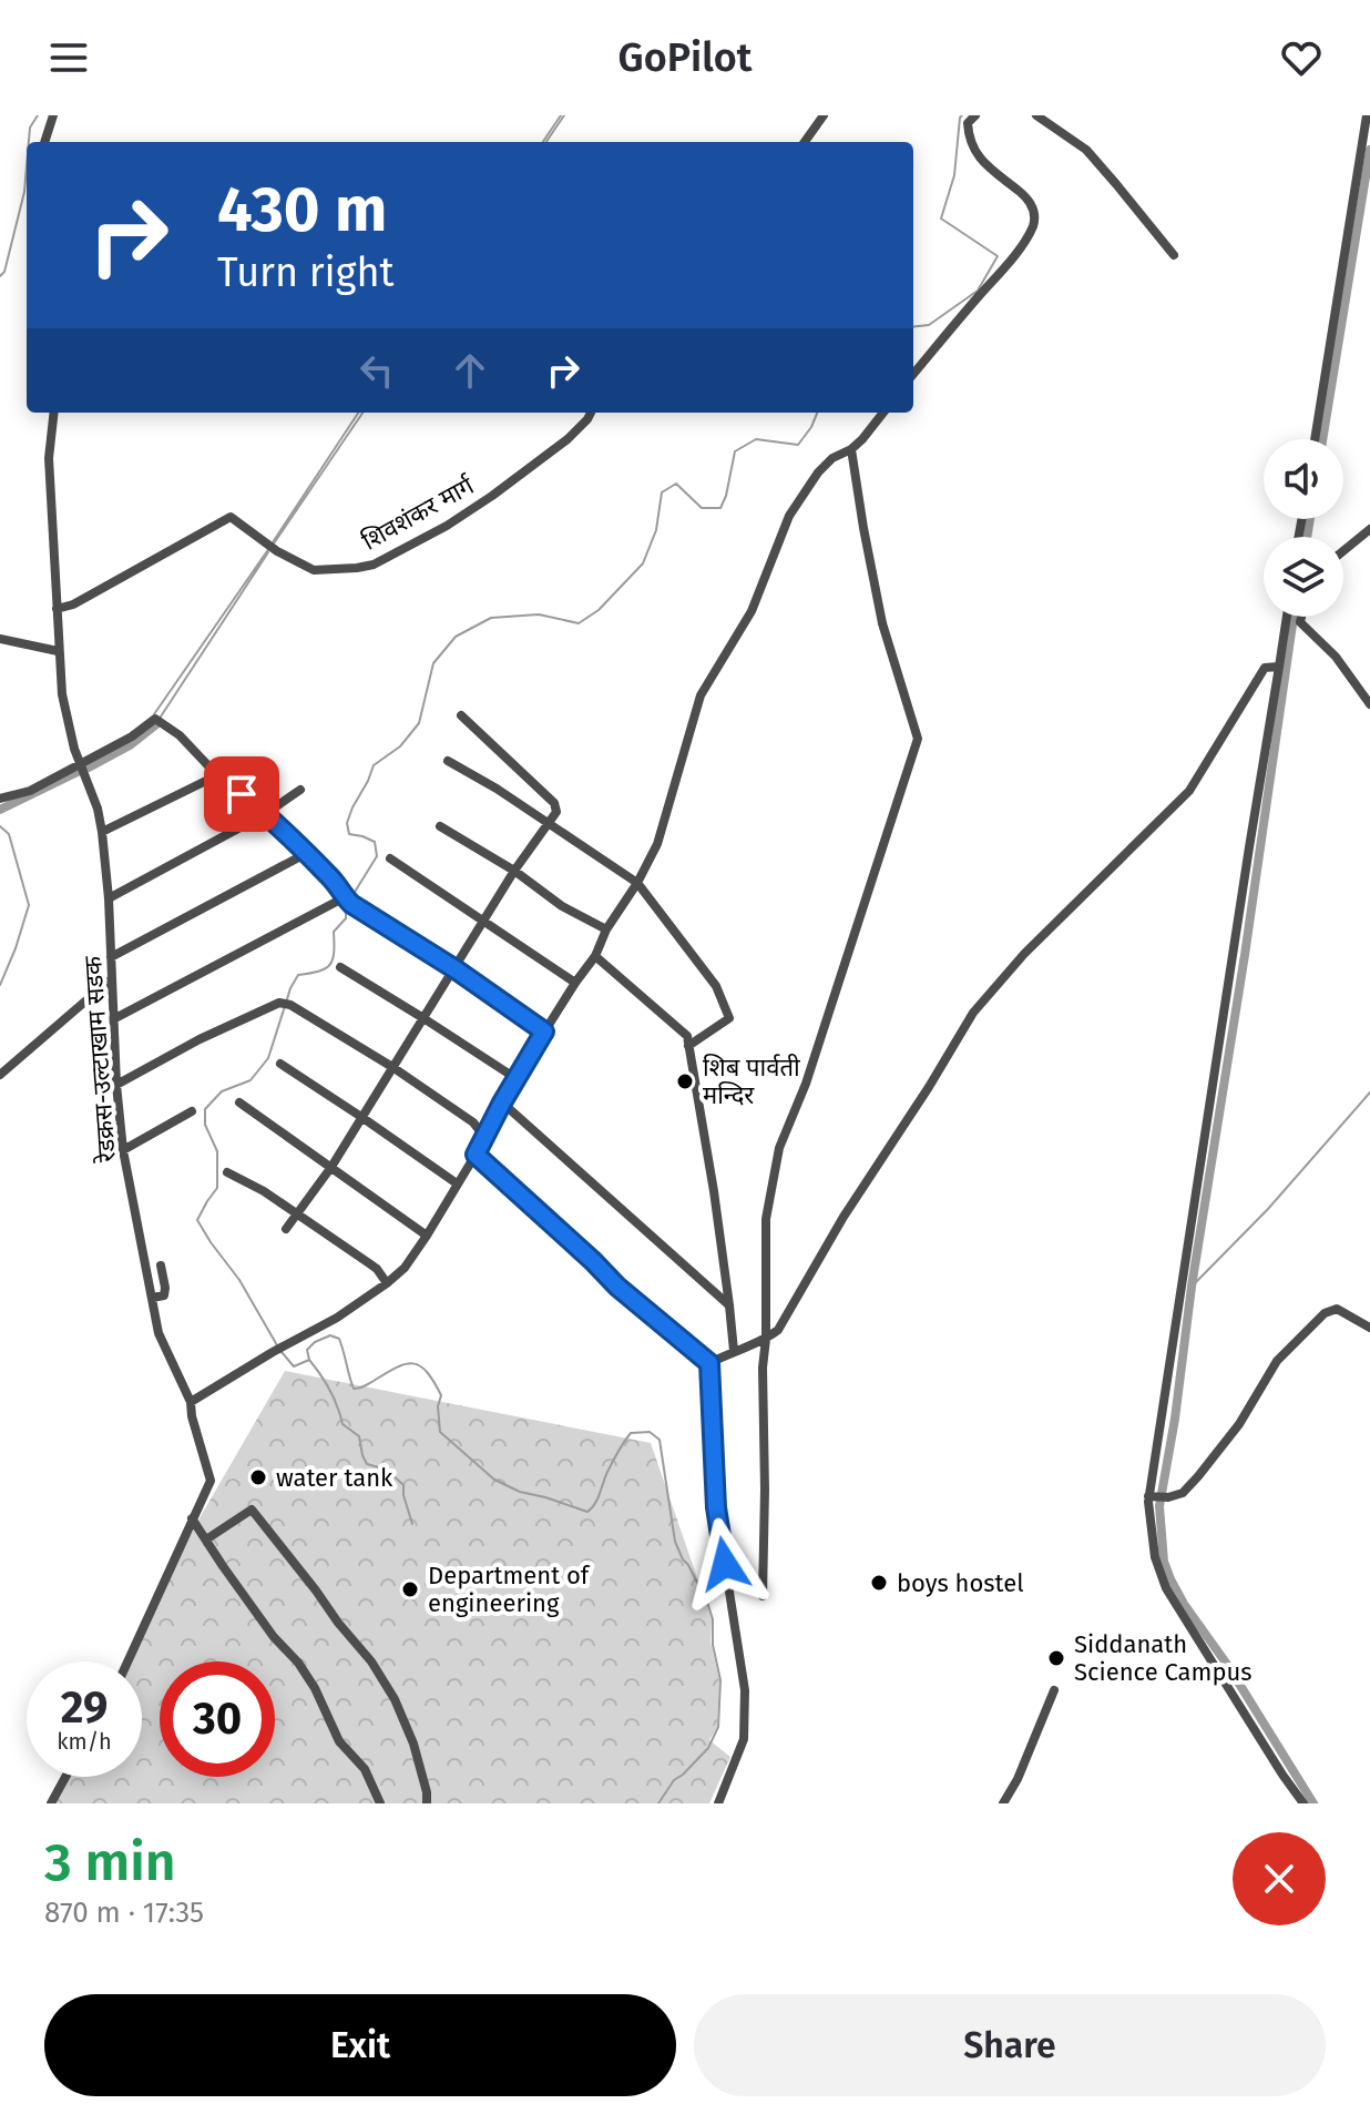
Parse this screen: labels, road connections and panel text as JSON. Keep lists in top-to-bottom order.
{
  "streets": {
    "street": ["शिवशंकर मार्ग", "रेडक्रस-उल्टाखाम सडक"]
  },
  "crossings": [
    ["शिवशंकर मार्ग", "रेडक्रस-उल्टाखाम सडक"]
  ],
  "places": [
    "शिब पार्वती मन्दिर",
    "water tank",
    "boys hostel",
    "Department of engineering",
    "Siddanath Science Campus"
  ],
  "page": {
    "header": "GoPilot",
    "turn": ["430 m", "Turn right"],
    "speed": "29 km/h",
    "limit": "30",
    "heading": ["3 min", "870 m · 17:35"],
    "buttons": ["Exit", "Share"]
  }
}
